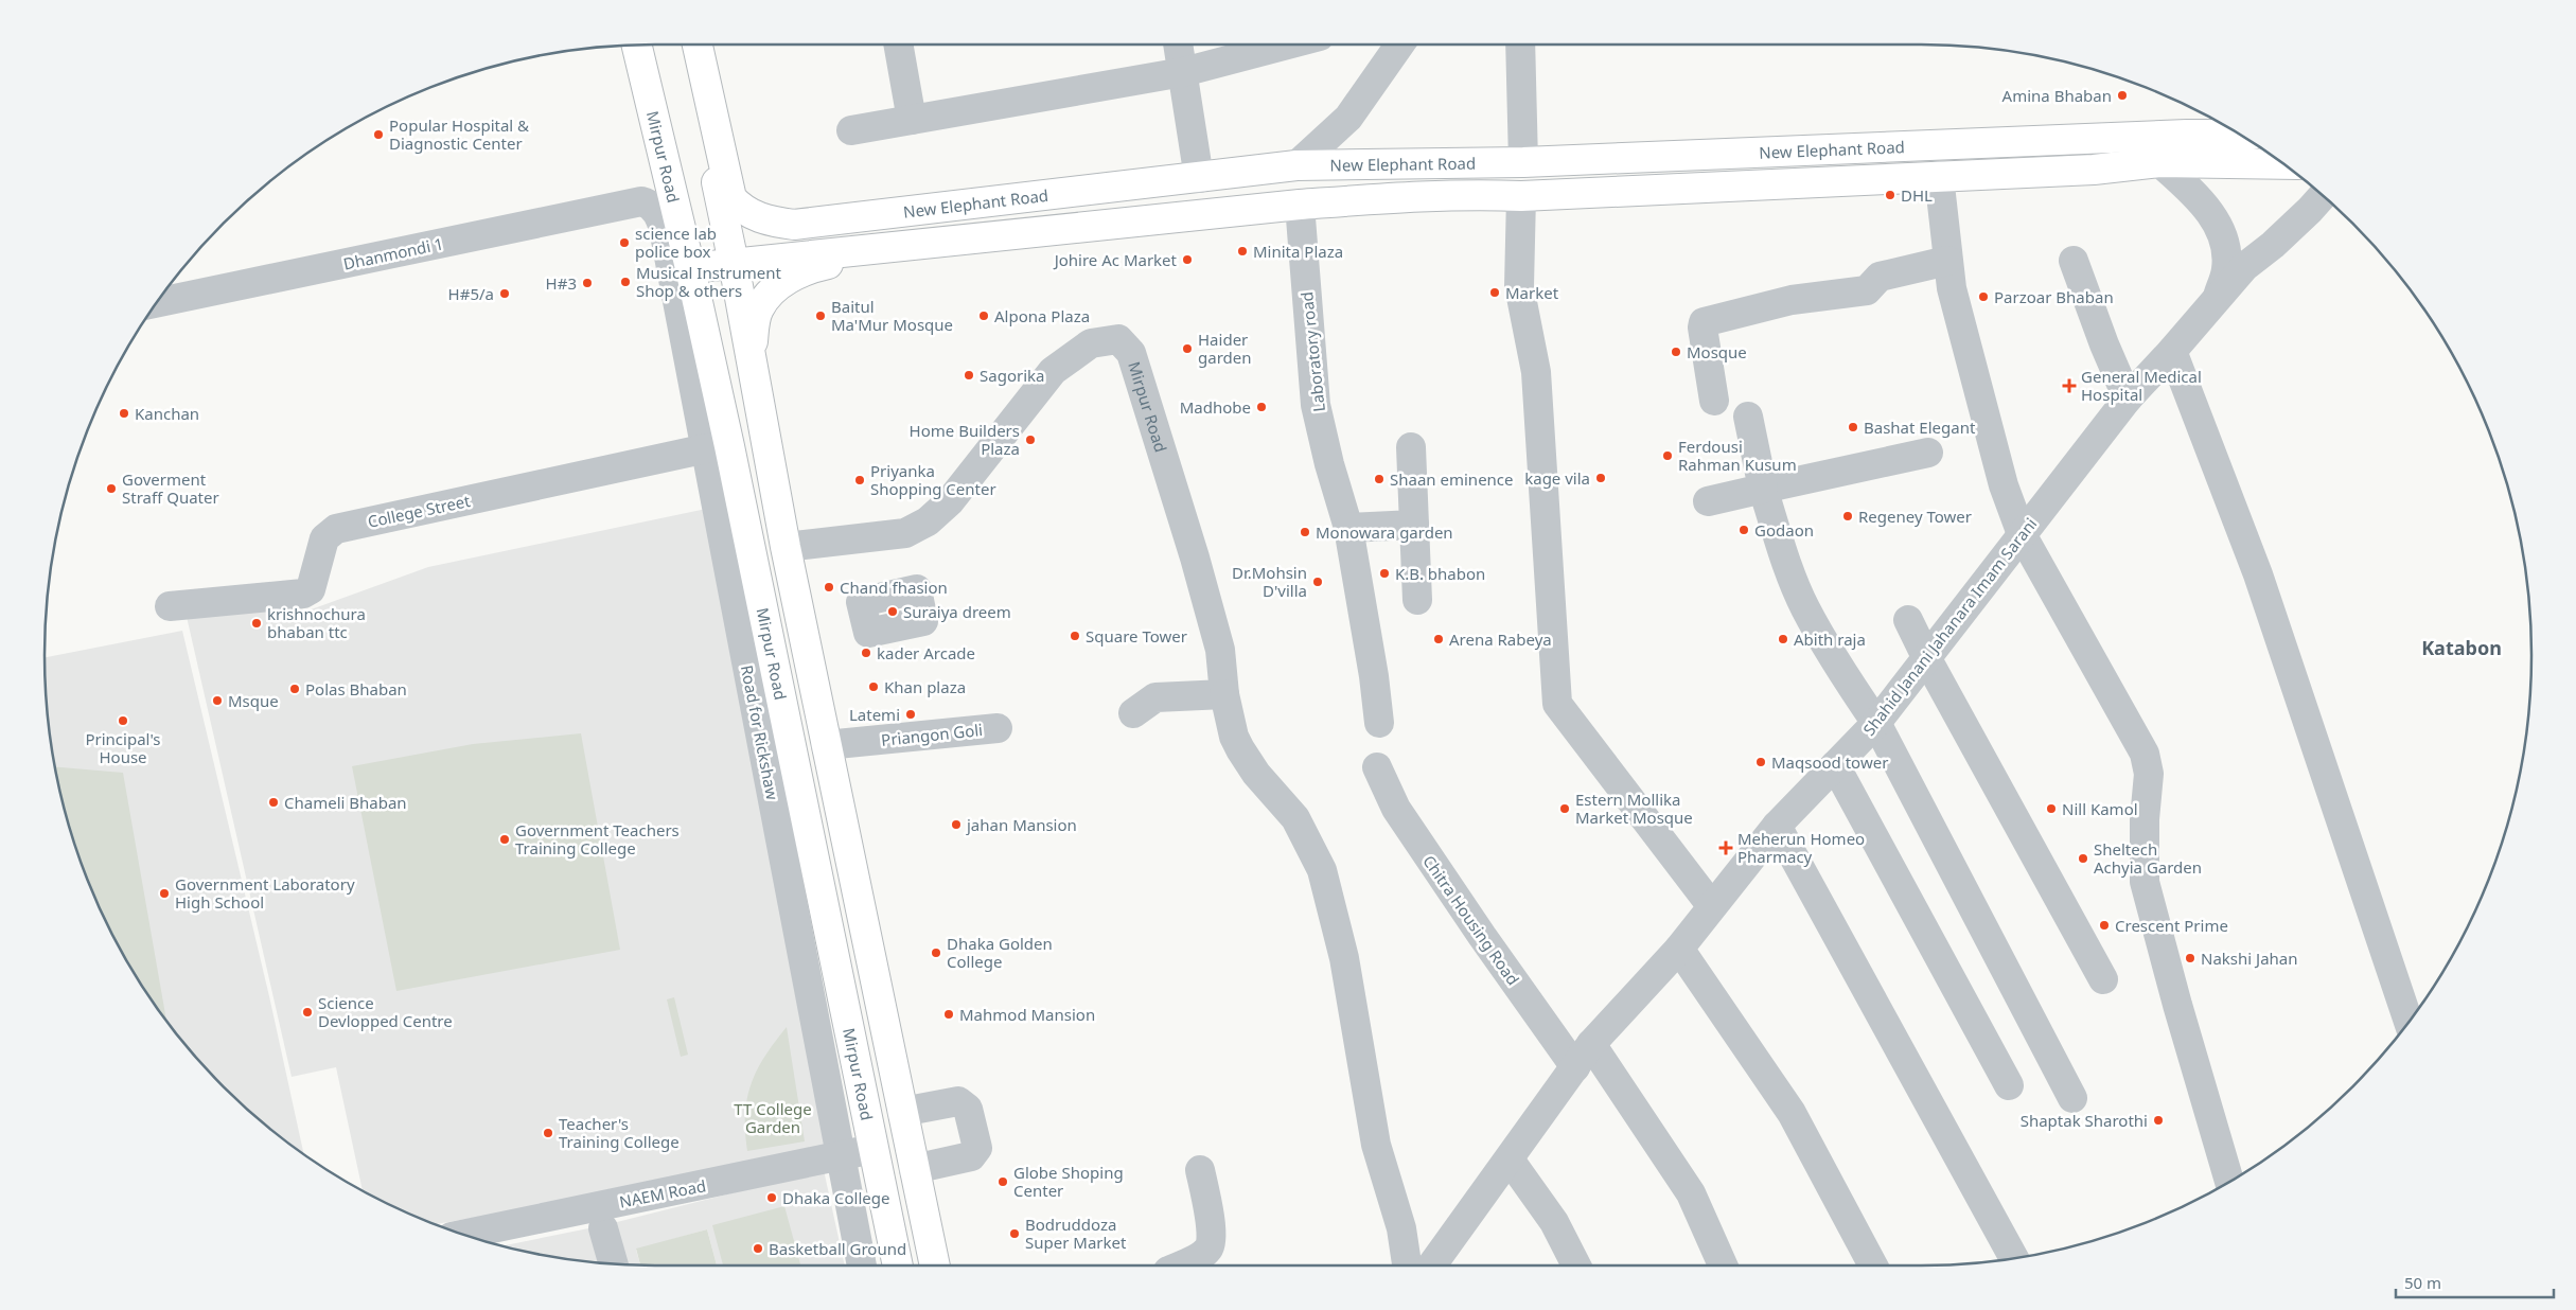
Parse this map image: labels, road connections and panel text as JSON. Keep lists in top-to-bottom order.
{
  "streets": {
    "highway": ["New Elephant Road", "Mirpur Road"],
    "street": [
      "Dhanmondi 1",
      "Laboratory road",
      "College Street",
      "Shahid Janani Jahanara Imam Sarani",
      "Road for Rickshaw",
      "Priangon Goli",
      "Chitra Housing Road",
      "NAEM Road"
    ]
  },
  "crossings": [
    ["New Elephant Road", "Mirpur Road"],
    ["New Elephant Road", "Laboratory road"],
    ["Mirpur Road", "College Street"],
    ["Mirpur Road", "Road for Rickshaw"],
    ["Mirpur Road", "NAEM Road"],
    ["Dhanmondi 1", "Road for Rickshaw"],
    ["College Street", "Road for Rickshaw"],
    ["Shahid Janani Jahanara Imam Sarani", "Chitra Housing Road"],
    ["Road for Rickshaw", "NAEM Road"]
  ],
  "districts": ["Katabon"],
  "parks": ["TT College Garden"],
  "places": {
    "other": [
      "Amina Bhaban",
      "Popular Hospital & Diagnostic Center",
      "DHL",
      "science lab police box",
      "Minita Plaza",
      "Johire Ac Market",
      "Musical Instrument Shop & others",
      "H#3",
      "Market",
      "H#5/a",
      "Parzoar Bhaban",
      "Baitul Ma'Mur Mosque",
      "Alpona Plaza",
      "Haider garden",
      "Mosque",
      "Sagorika",
      "Madhobe",
      "Kanchan",
      "Bashat Elegant",
      "Home Builders Plaza",
      "Ferdousi Rahman Kusum",
      "kage vila",
      "Shaan eminence",
      "Priyanka Shopping Center",
      "Goverment Straff Quater",
      "Regeney Tower",
      "Godaon",
      "Monowara garden",
      "K.B. bhabon",
      "Dr.Mohsin D'villa",
      "Chand fhasion",
      "Suraiya dreem",
      "krishnochura bhaban ttc",
      "Square Tower",
      "Arena Rabeya",
      "Abith raja",
      "kader Arcade",
      "Khan plaza",
      "Polas Bhaban",
      "Msque",
      "Latemi",
      "Principal's House",
      "Maqsood tower",
      "Chameli Bhaban",
      "Estern Mollika Market Mosque",
      "Nill Kamol",
      "jahan Mansion",
      "Government Teachers Training College",
      "Sheltech Achyia Garden",
      "Government Laboratory High School",
      "Crescent Prime",
      "Dhaka Golden College",
      "Nakshi Jahan",
      "Science Devlopped Centre",
      "Mahmod Mansion",
      "Shaptak Sharothi",
      "Teacher's Training College",
      "Globe Shoping Center",
      "Dhaka College",
      "Bodruddoza Super Market",
      "Basketball Ground"
    ],
    "health": ["General Medical Hospital", "Meherun Homeo Pharmacy"]
  },
  "scale_bar": "50 m"
}
